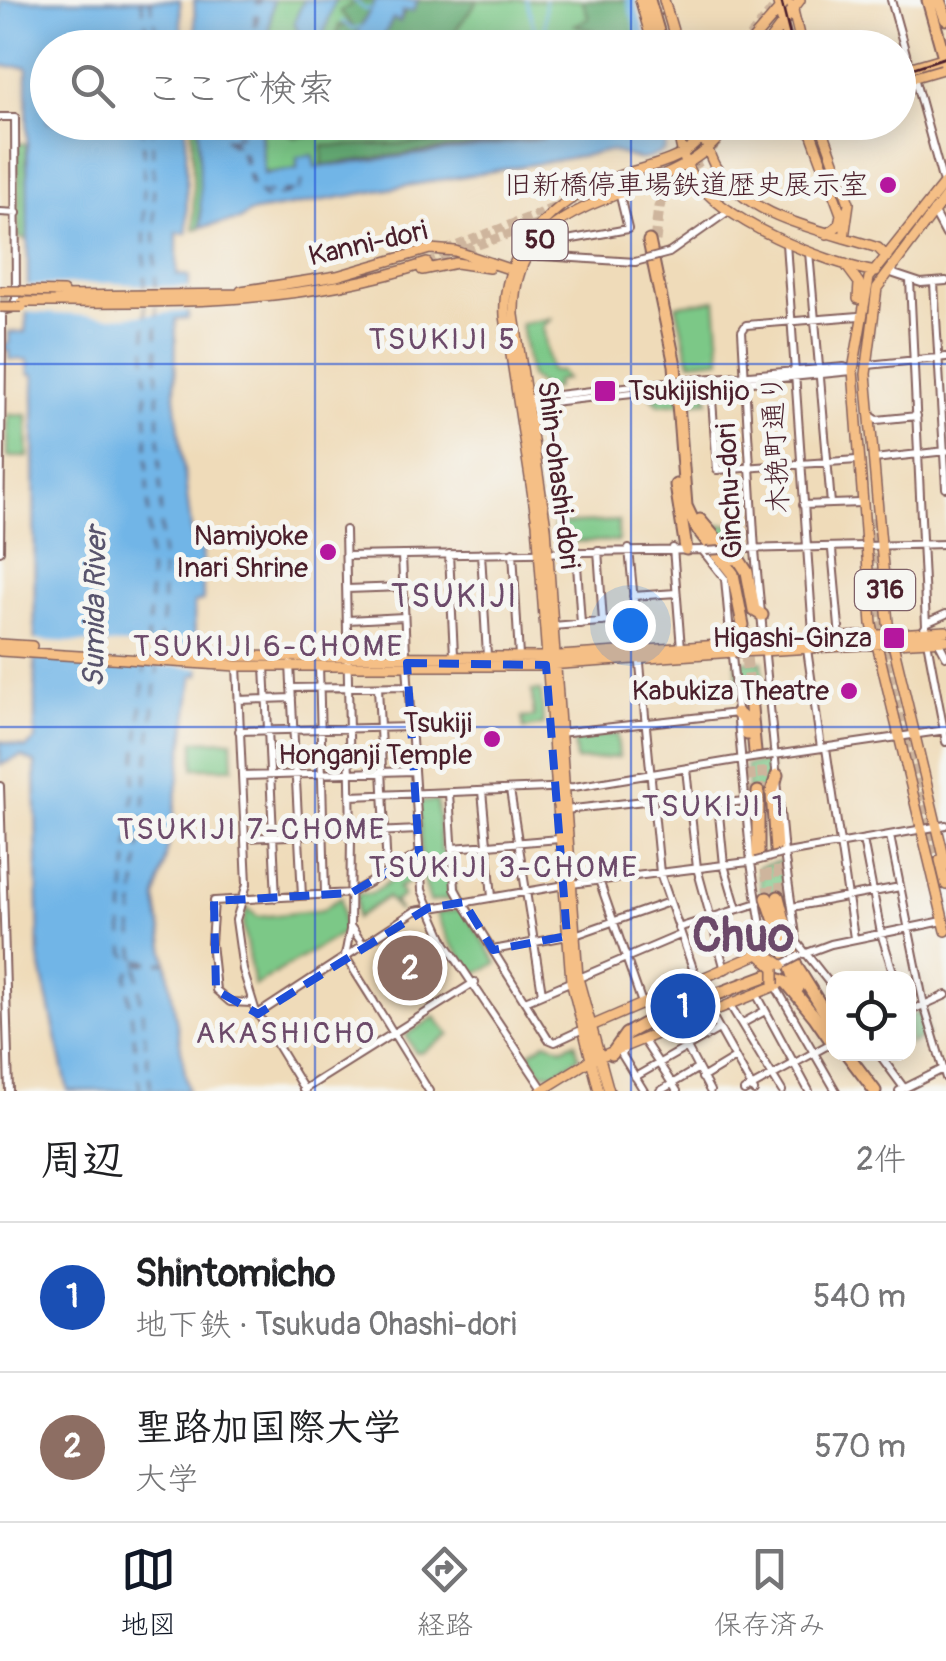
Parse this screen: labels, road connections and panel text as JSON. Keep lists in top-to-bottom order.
{
  "streets": {
    "main road": [
      "50",
      "Kanni-dori",
      "Shin-ohashi-dori",
      "316"
    ],
    "street": ["木挽町通り", "Ginchu-dori"]
  },
  "crossings": [
    ["50", "Kanni-dori"],
    ["50", "Shin-ohashi-dori"],
    ["Kanni-dori", "Shin-ohashi-dori"],
    ["木挽町通り", "Ginchu-dori"],
    ["Ginchu-dori", "316"]
  ],
  "districts": [
    "TSUKIJI 5",
    "TSUKIJI",
    "TSUKIJI 6-CHOME",
    "TSUKIJI 1",
    "TSUKIJI 7-CHOME",
    "TSUKIJI 3-CHOME",
    "Chuo",
    "AKASHICHO"
  ],
  "water": ["Sumida River"],
  "places": {
    "other": [
      "旧新橋停車場鉄道歴史展示室",
      "Namiyoke Inari Shrine",
      "Kabukiza Theatre",
      "Tsukiji Honganji Temple"
    ],
    "transit": ["Tsukijishijo", "Higashi-Ginza"]
  },
  "page": {
    "search": "ここで検索",
    "pins": ["2", "1"],
    "heading": ["周辺", "2件"],
    "list": [
      {
        "mark": "1",
        "name": "Shintomicho",
        "note": "地下鉄 · Tsukuda Ohashi-dori",
        "value": "540 m"
      },
      {
        "mark": "2",
        "name": "聖路加国際大学",
        "note": "大学",
        "value": "570 m"
      }
    ],
    "nav": ["地図", "経路", "保存済み"]
  }
}
